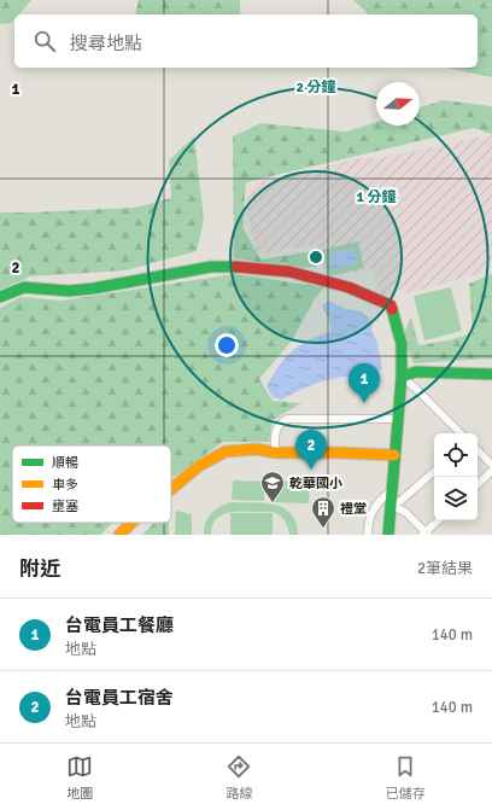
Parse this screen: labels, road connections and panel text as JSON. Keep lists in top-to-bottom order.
{
  "places": {
    "school or university": ["乾華國小"],
    "building": ["禮堂"]
  },
  "legend": ["順暢", "車多", "壅塞"],
  "north": "right",
  "page": {
    "search": "搜尋地點",
    "pins": ["1", "2"],
    "heading": ["附近", "2筆結果"],
    "list": [
      {
        "mark": "1",
        "name": "台電員工餐廳",
        "note": "地點",
        "value": "140 m"
      },
      {
        "mark": "2",
        "name": "台電員工宿舍",
        "note": "地點",
        "value": "140 m"
      }
    ],
    "nav": ["地圖", "路線", "已儲存"]
  },
  "grid": {
    "rows": ["1", "2"]
  },
  "rings": ["2 分鐘", "1 分鐘"]
}
